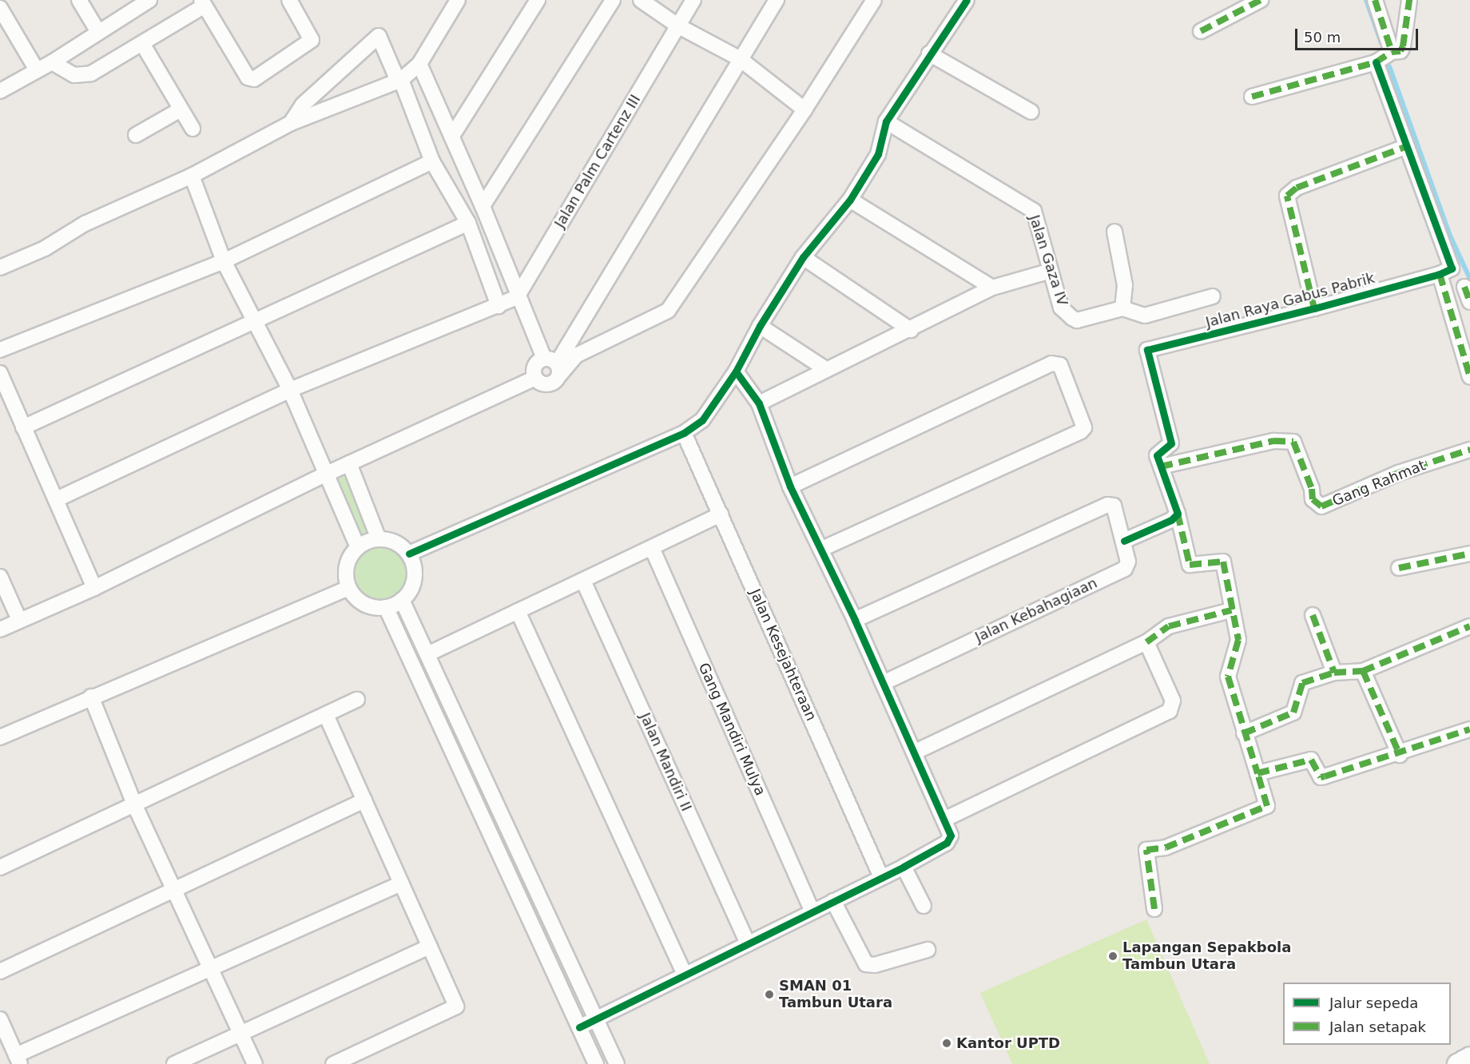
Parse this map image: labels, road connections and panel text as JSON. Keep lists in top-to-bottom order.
{
  "streets": {
    "street": [
      "Jalan Palm Cartenz III",
      "Jalan Gaza IV",
      "Jalan Raya Gabus Pabrik",
      "Gang Rahmat",
      "Jalan Kebahagiaan",
      "Jalan Kesejahteraan",
      "Gang Mandiri Mulya",
      "Jalan Mandiri II"
    ]
  },
  "crossings": [
    ["Jalan Raya Gabus Pabrik", "Gang Rahmat"]
  ],
  "places": ["Lapangan Sepakbola Tambun Utara", "SMAN 01 Tambun Utara", "Kantor UPTD"],
  "legend": ["Jalur sepeda", "Jalan setapak"],
  "scale_bar": "50 m"
}
